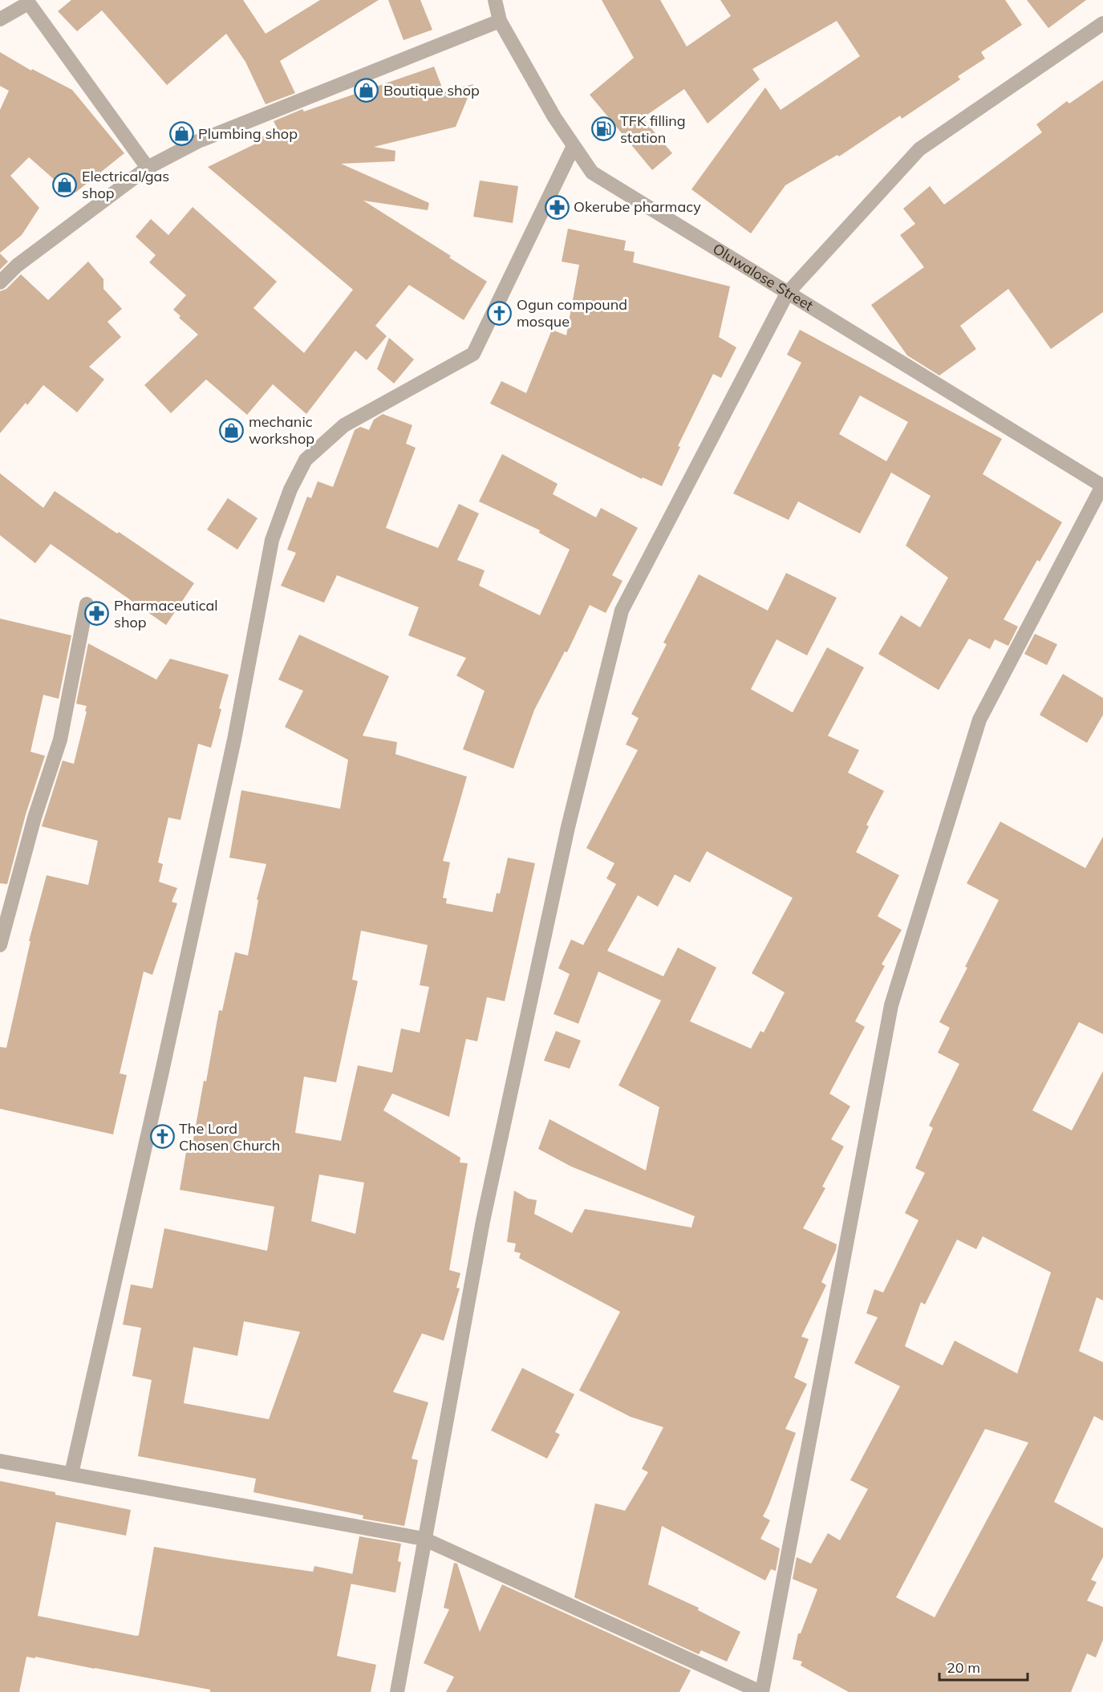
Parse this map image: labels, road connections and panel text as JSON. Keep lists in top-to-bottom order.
{
  "streets": {
    "street": ["Oluwalose Street"]
  },
  "places": {
    "shop": [
      "Boutique shop",
      "Plumbing shop",
      "Electrical/gas shop",
      "mechanic workshop"
    ],
    "fuel station": ["TFK filling station"],
    "pharmacy": ["Okerube pharmacy", "Pharmaceutical shop"],
    "church": ["Ogun compound mosque", "The Lord Chosen Church"]
  },
  "scale_bar": "20 m"
}
